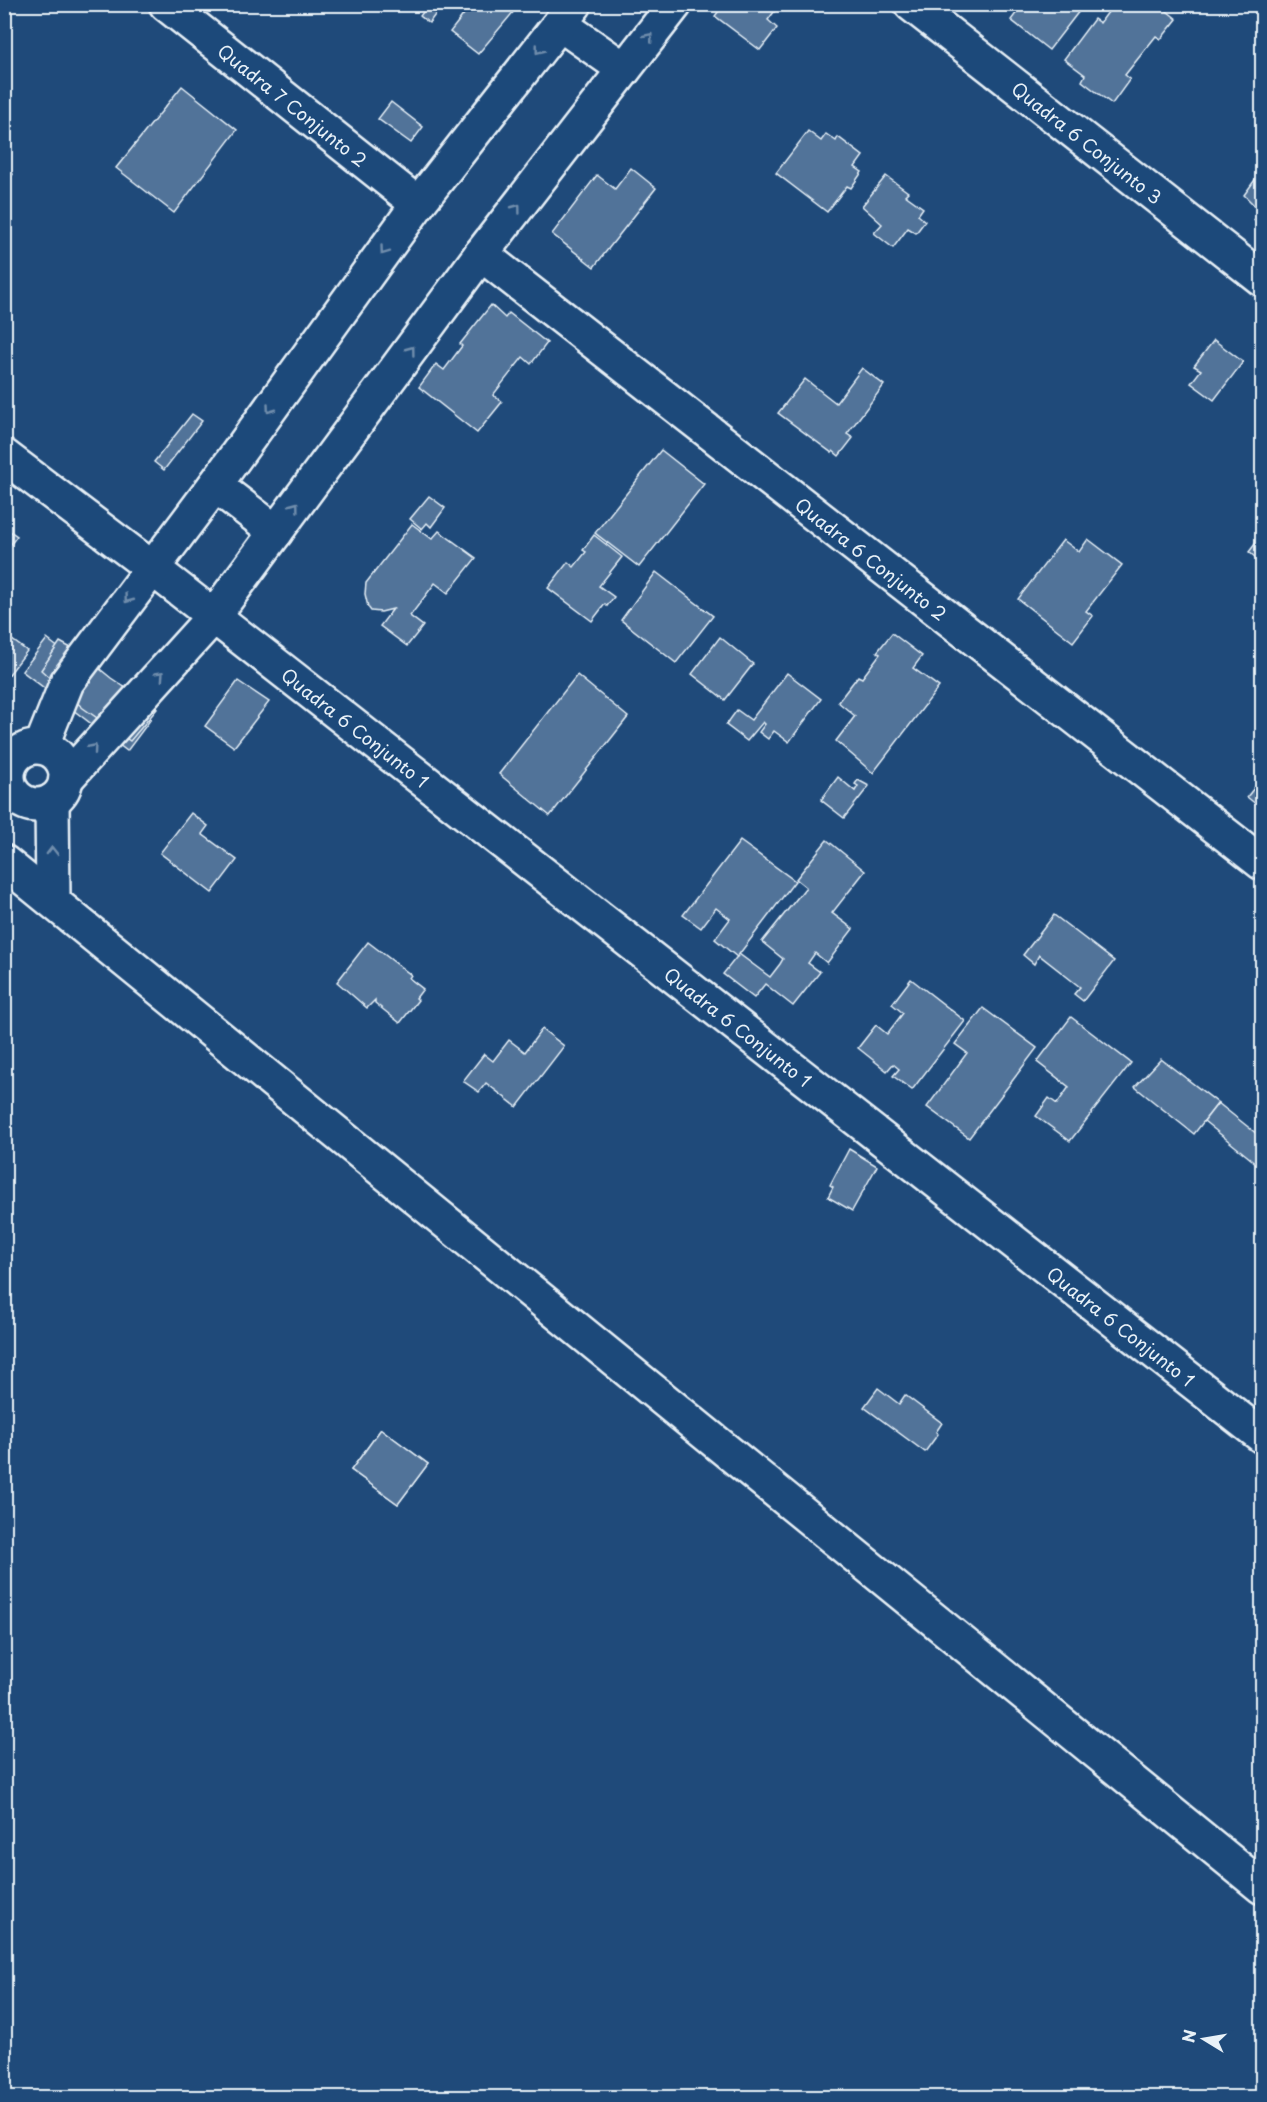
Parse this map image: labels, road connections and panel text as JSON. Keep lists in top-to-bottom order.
{
  "streets": {
    "street": [
      "Quadra 7 Conjunto 2",
      "Quadra 6 Conjunto 3",
      "Quadra 6 Conjunto 2",
      "Quadra 6 Conjunto 1"
    ]
  },
  "north": "left"
}
